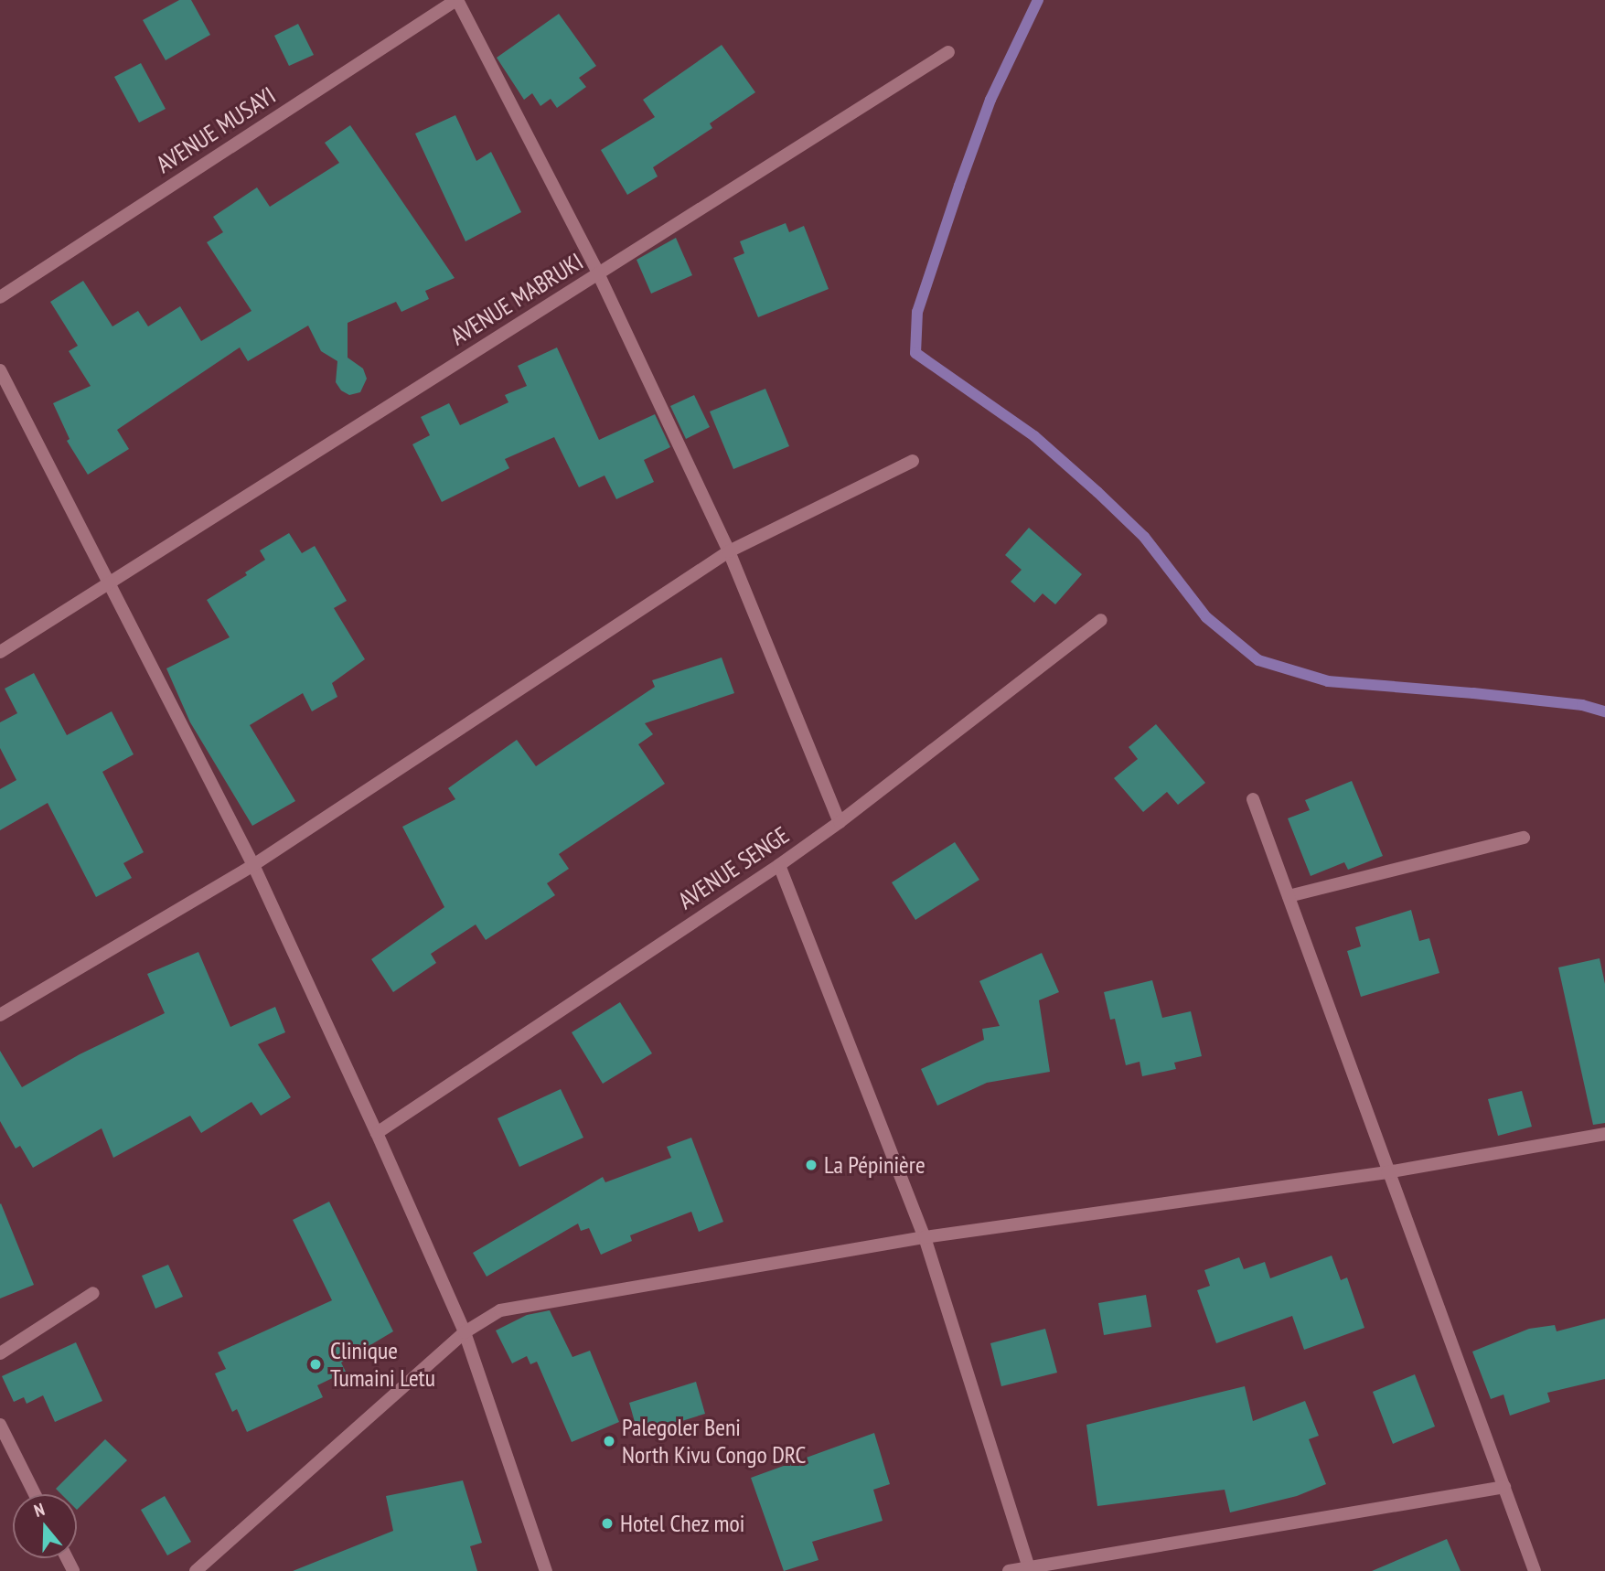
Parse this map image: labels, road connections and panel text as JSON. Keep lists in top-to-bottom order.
{
  "streets": {
    "street": ["AVENUE MUSAYI", "AVENUE MABRUKI", "AVENUE SENGE"]
  },
  "places": [
    "La Pépinière",
    "Clinique Tumaini Letu",
    "Palegoler Beni North Kivu Congo DRC",
    "Hotel Chez moi"
  ],
  "north": "top"
}
